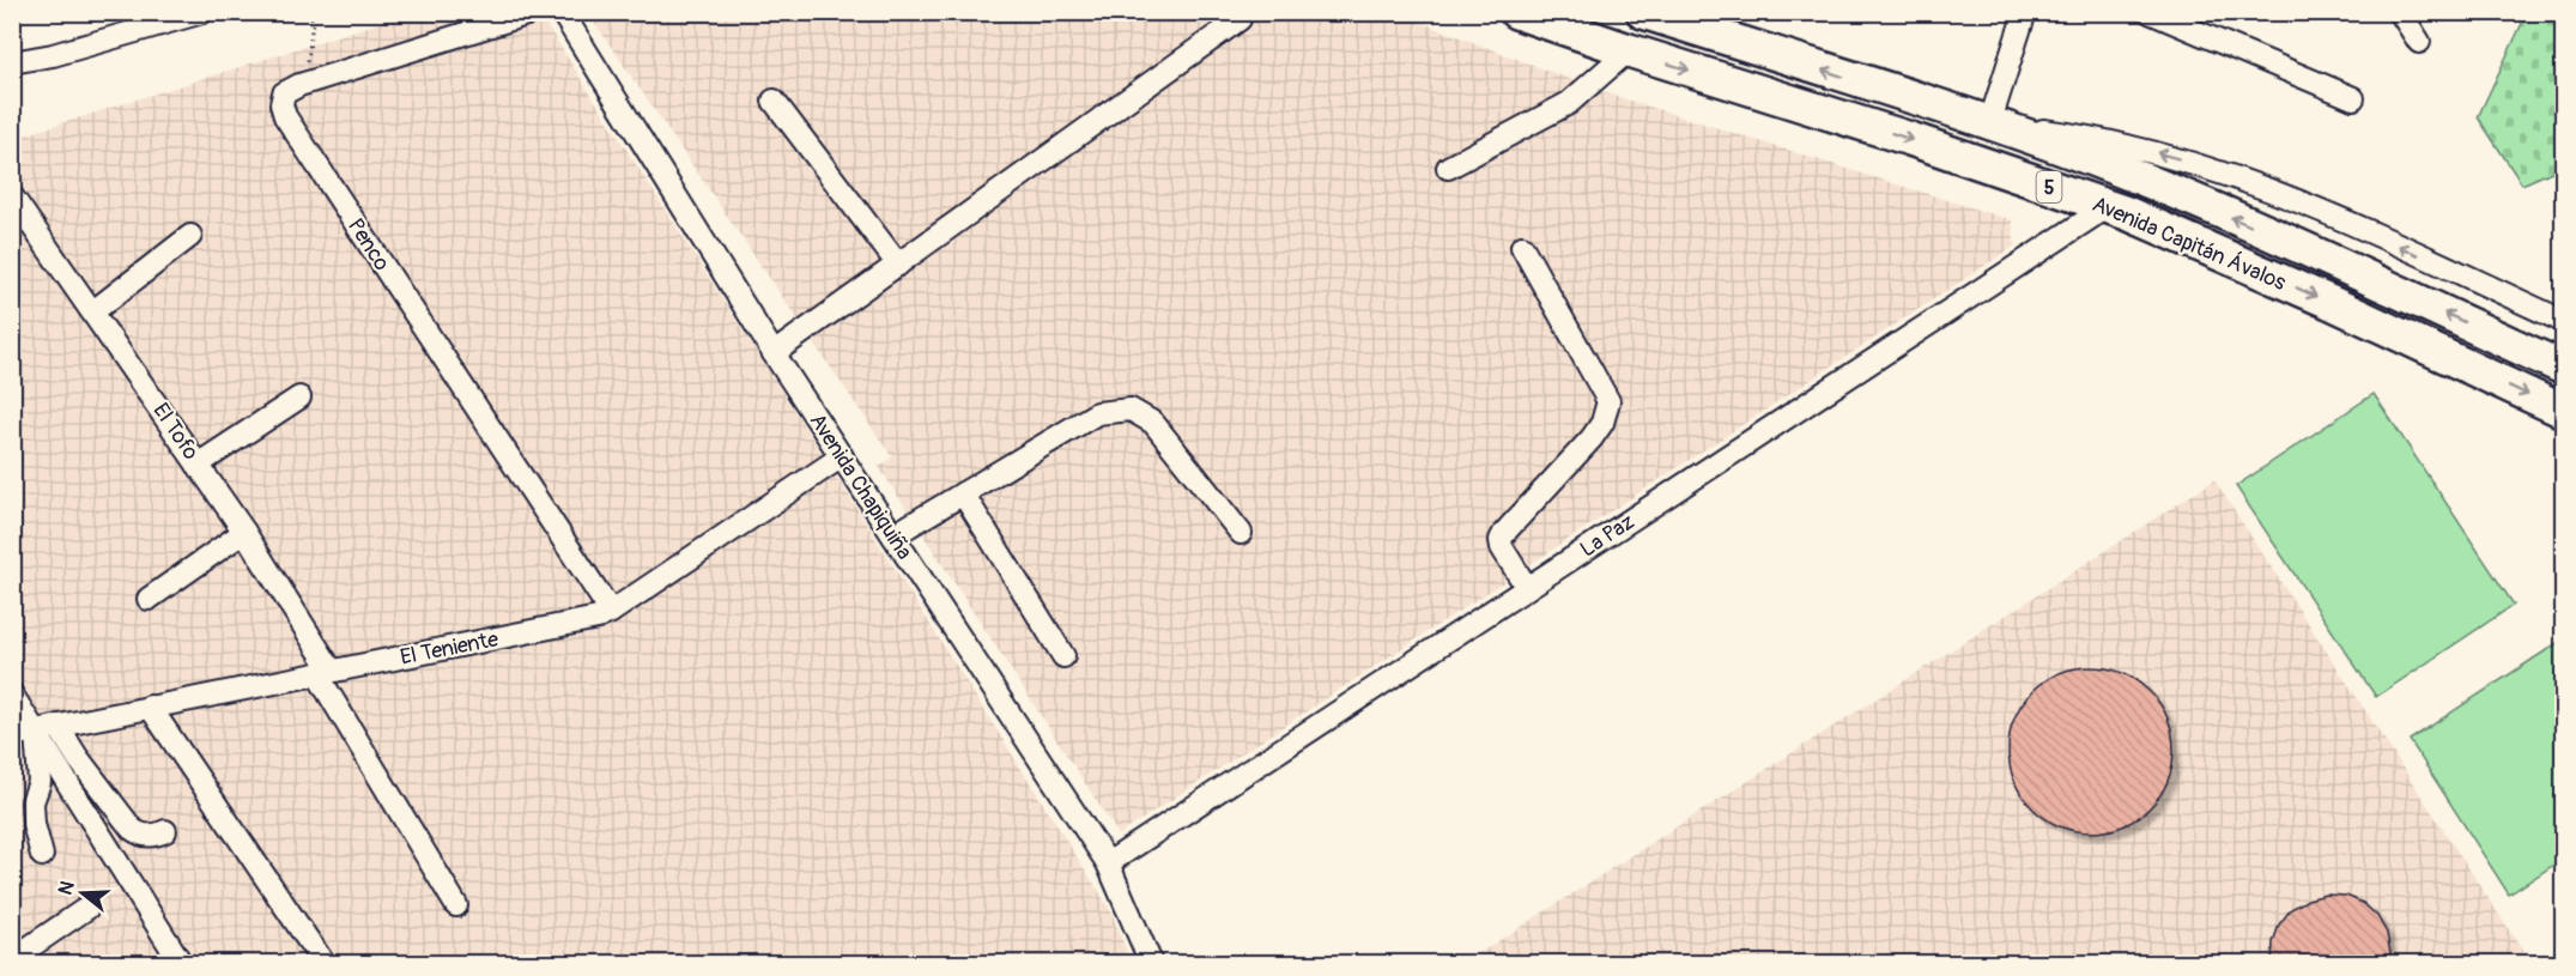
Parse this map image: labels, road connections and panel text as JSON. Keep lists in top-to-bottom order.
{
  "streets": {
    "highway": ["5", "Avenida Capitán Ávalos"],
    "street": [
      "Penco",
      "El Tofo",
      "Avenida Chapiquiña",
      "La Paz",
      "El Teniente"
    ]
  },
  "crossings": [
    ["Avenida Capitán Ávalos", "La Paz"],
    ["Penco", "El Teniente"],
    ["El Tofo", "El Teniente"],
    ["Avenida Chapiquiña", "La Paz"],
    ["Avenida Chapiquiña", "El Teniente"]
  ],
  "north": "left"
}
